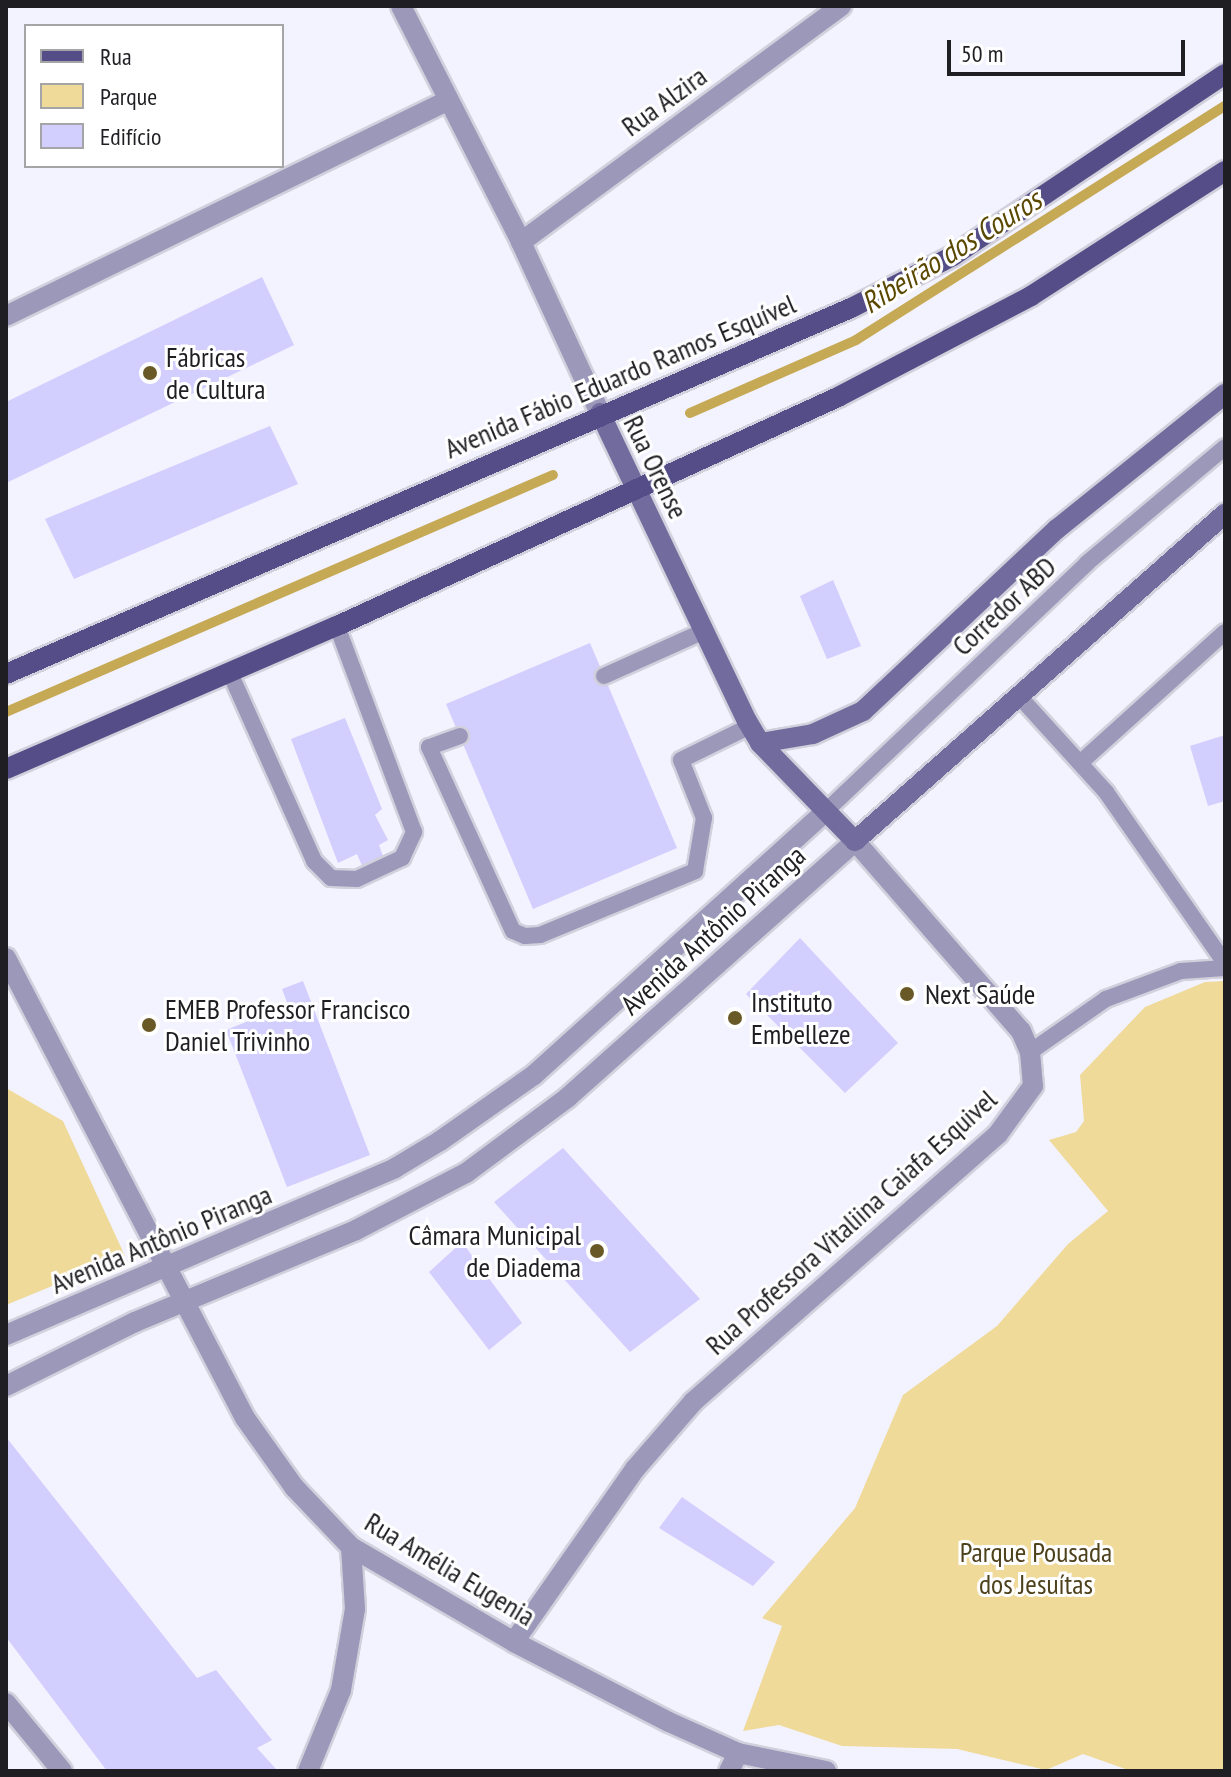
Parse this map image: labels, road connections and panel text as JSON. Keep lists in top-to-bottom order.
{
  "streets": {
    "main road": ["Avenida Fábio Eduardo Ramos Esquível", "Rua Orense", "Avenida Antônio Piranga"],
    "street": ["Rua Alzira", "Rua Professora Vitaliina Caiafa Esquivel", "Rua Amélia Eugenia"],
    "lane": ["Corredor ABD"]
  },
  "crossings": [
    ["Rua Alzira", "Rua Orense"],
    ["Avenida Fábio Eduardo Ramos Esquível", "Rua Orense"],
    ["Rua Orense", "Corredor ABD"],
    ["Rua Orense", "Avenida Antônio Piranga"],
    ["Corredor ABD", "Avenida Antônio Piranga"],
    ["Avenida Antônio Piranga", "Rua Amélia Eugenia"],
    ["Rua Professora Vitaliina Caiafa Esquivel", "Rua Amélia Eugenia"]
  ],
  "water": ["Ribeirão dos Couros"],
  "parks": ["Parque Pousada dos Jesuítas"],
  "places": [
    "Fábricas de Cultura",
    "Next Saúde",
    "Instituto Embelleze",
    "EMEB Professor Francisco Daniel Trivinho",
    "Câmara Municipal de Diadema"
  ],
  "legend": ["Rua", "Parque", "Edifício"],
  "scale_bar": "50 m"
}
